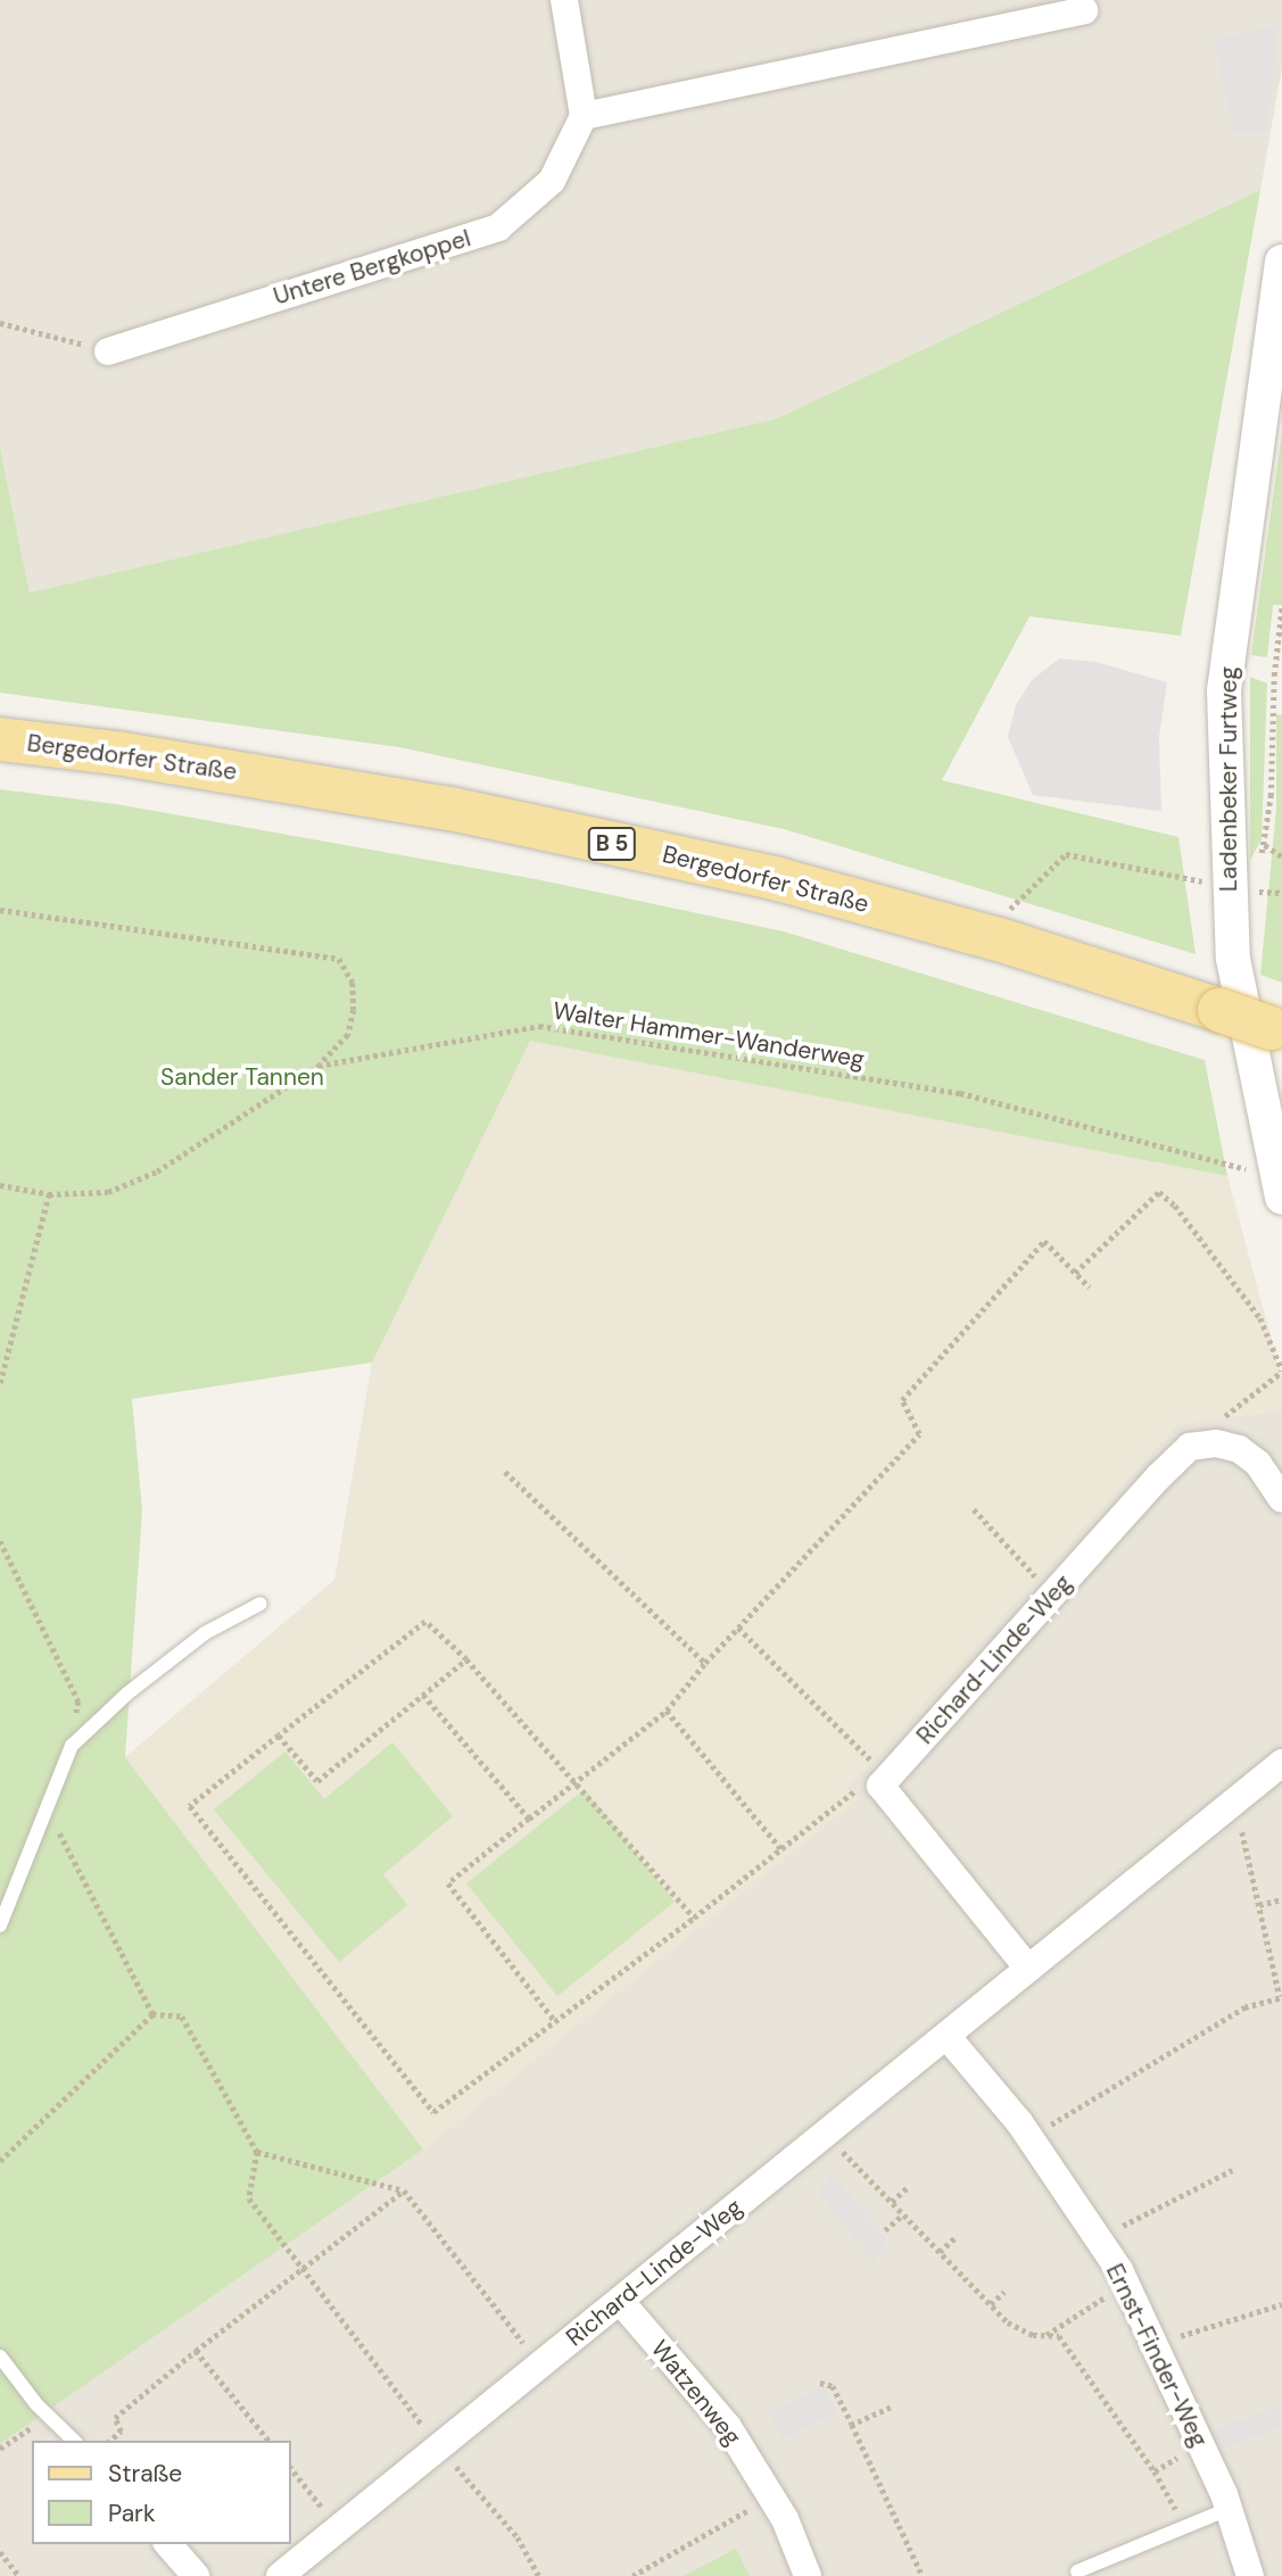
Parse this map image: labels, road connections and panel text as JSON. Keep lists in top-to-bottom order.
{
  "streets": {
    "main road": ["Bergedorfer Straße", "B 5"],
    "street": [
      "Untere Bergkoppel",
      "Ladenbeker Furtweg",
      "Richard-Linde-Weg",
      "Ernst-Finder-Weg",
      "Watzenweg"
    ],
    "path": ["Walter Hammer-Wanderweg"]
  },
  "crossings": [
    ["Bergedorfer Straße", "Ladenbeker Furtweg"],
    ["Richard-Linde-Weg", "Ernst-Finder-Weg"],
    ["Richard-Linde-Weg", "Watzenweg"]
  ],
  "parks": ["Sander Tannen"],
  "legend": ["Straße", "Park"]
}
